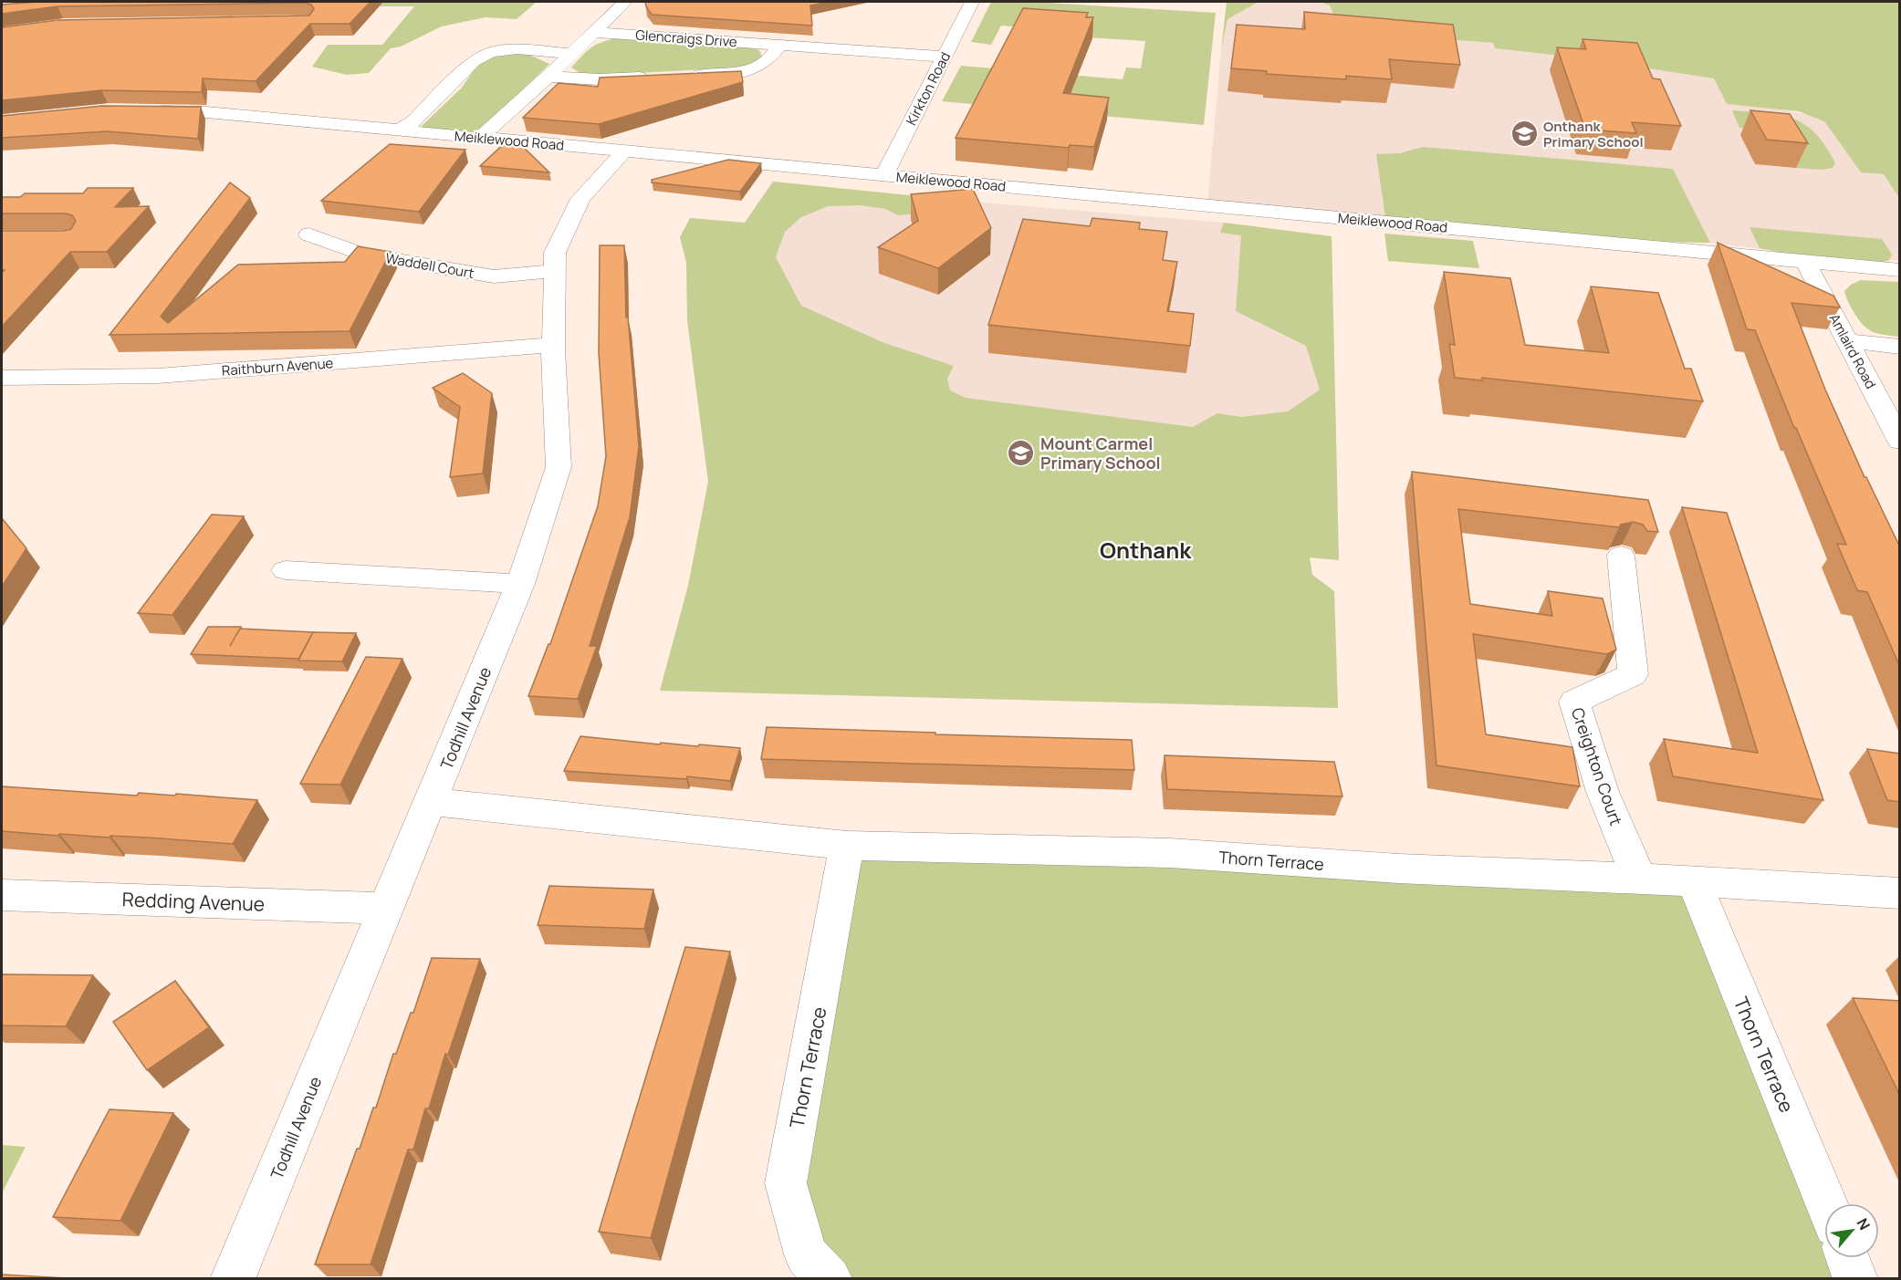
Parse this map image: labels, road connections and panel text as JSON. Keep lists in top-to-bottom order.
{
  "streets": {
    "street": [
      "Glencraigs Drive",
      "Kirkton Road",
      "Meiklewood Road",
      "Waddell Court",
      "Amlaird Road",
      "Raithburn Avenue",
      "Todhill Avenue",
      "Creighton Court",
      "Thorn Terrace",
      "Redding Avenue"
    ]
  },
  "crossings": [
    ["Glencraigs Drive", "Kirkton Road"],
    ["Kirkton Road", "Meiklewood Road"],
    ["Meiklewood Road", "Amlaird Road"],
    ["Meiklewood Road", "Todhill Avenue"],
    ["Waddell Court", "Todhill Avenue"],
    ["Raithburn Avenue", "Todhill Avenue"],
    ["Todhill Avenue", "Thorn Terrace"],
    ["Todhill Avenue", "Redding Avenue"],
    ["Creighton Court", "Thorn Terrace"]
  ],
  "districts": ["Onthank"],
  "places": {
    "school or university": ["Onthank Primary School", "Mount Carmel Primary School"]
  },
  "north": "top right"
}
